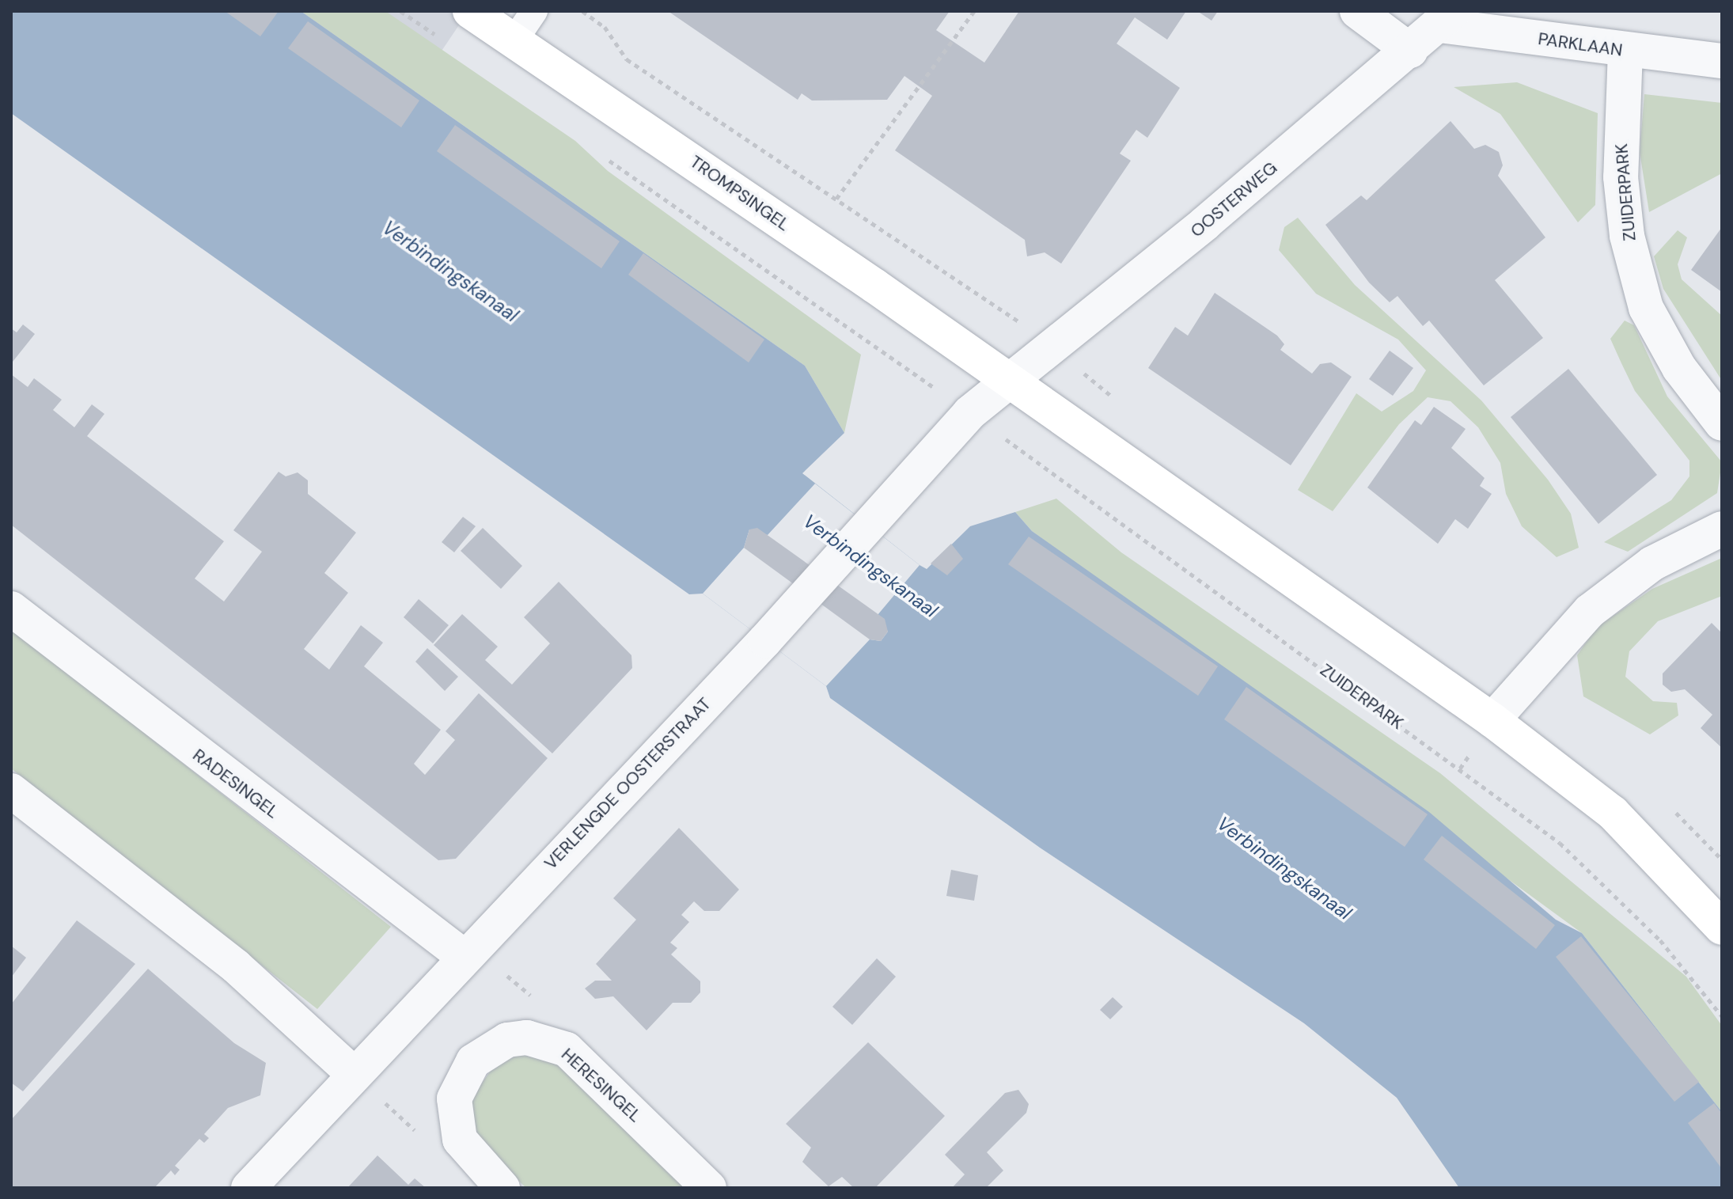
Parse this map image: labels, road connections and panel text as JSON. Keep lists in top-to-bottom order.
{
  "streets": {
    "main road": ["TROMPSINGEL"],
    "street": [
      "PARKLAAN",
      "ZUIDERPARK",
      "OOSTERWEG",
      "RADESINGEL",
      "VERLENGDE OOSTERSTRAAT",
      "HERESINGEL"
    ]
  },
  "crossings": [
    ["PARKLAAN", "ZUIDERPARK"],
    ["PARKLAAN", "OOSTERWEG"],
    ["ZUIDERPARK", "VERLENGDE OOSTERSTRAAT"],
    ["TROMPSINGEL", "OOSTERWEG"],
    ["TROMPSINGEL", "VERLENGDE OOSTERSTRAAT"],
    ["OOSTERWEG", "VERLENGDE OOSTERSTRAAT"],
    ["RADESINGEL", "VERLENGDE OOSTERSTRAAT"]
  ],
  "water": ["Verbindingskanaal"]
}
